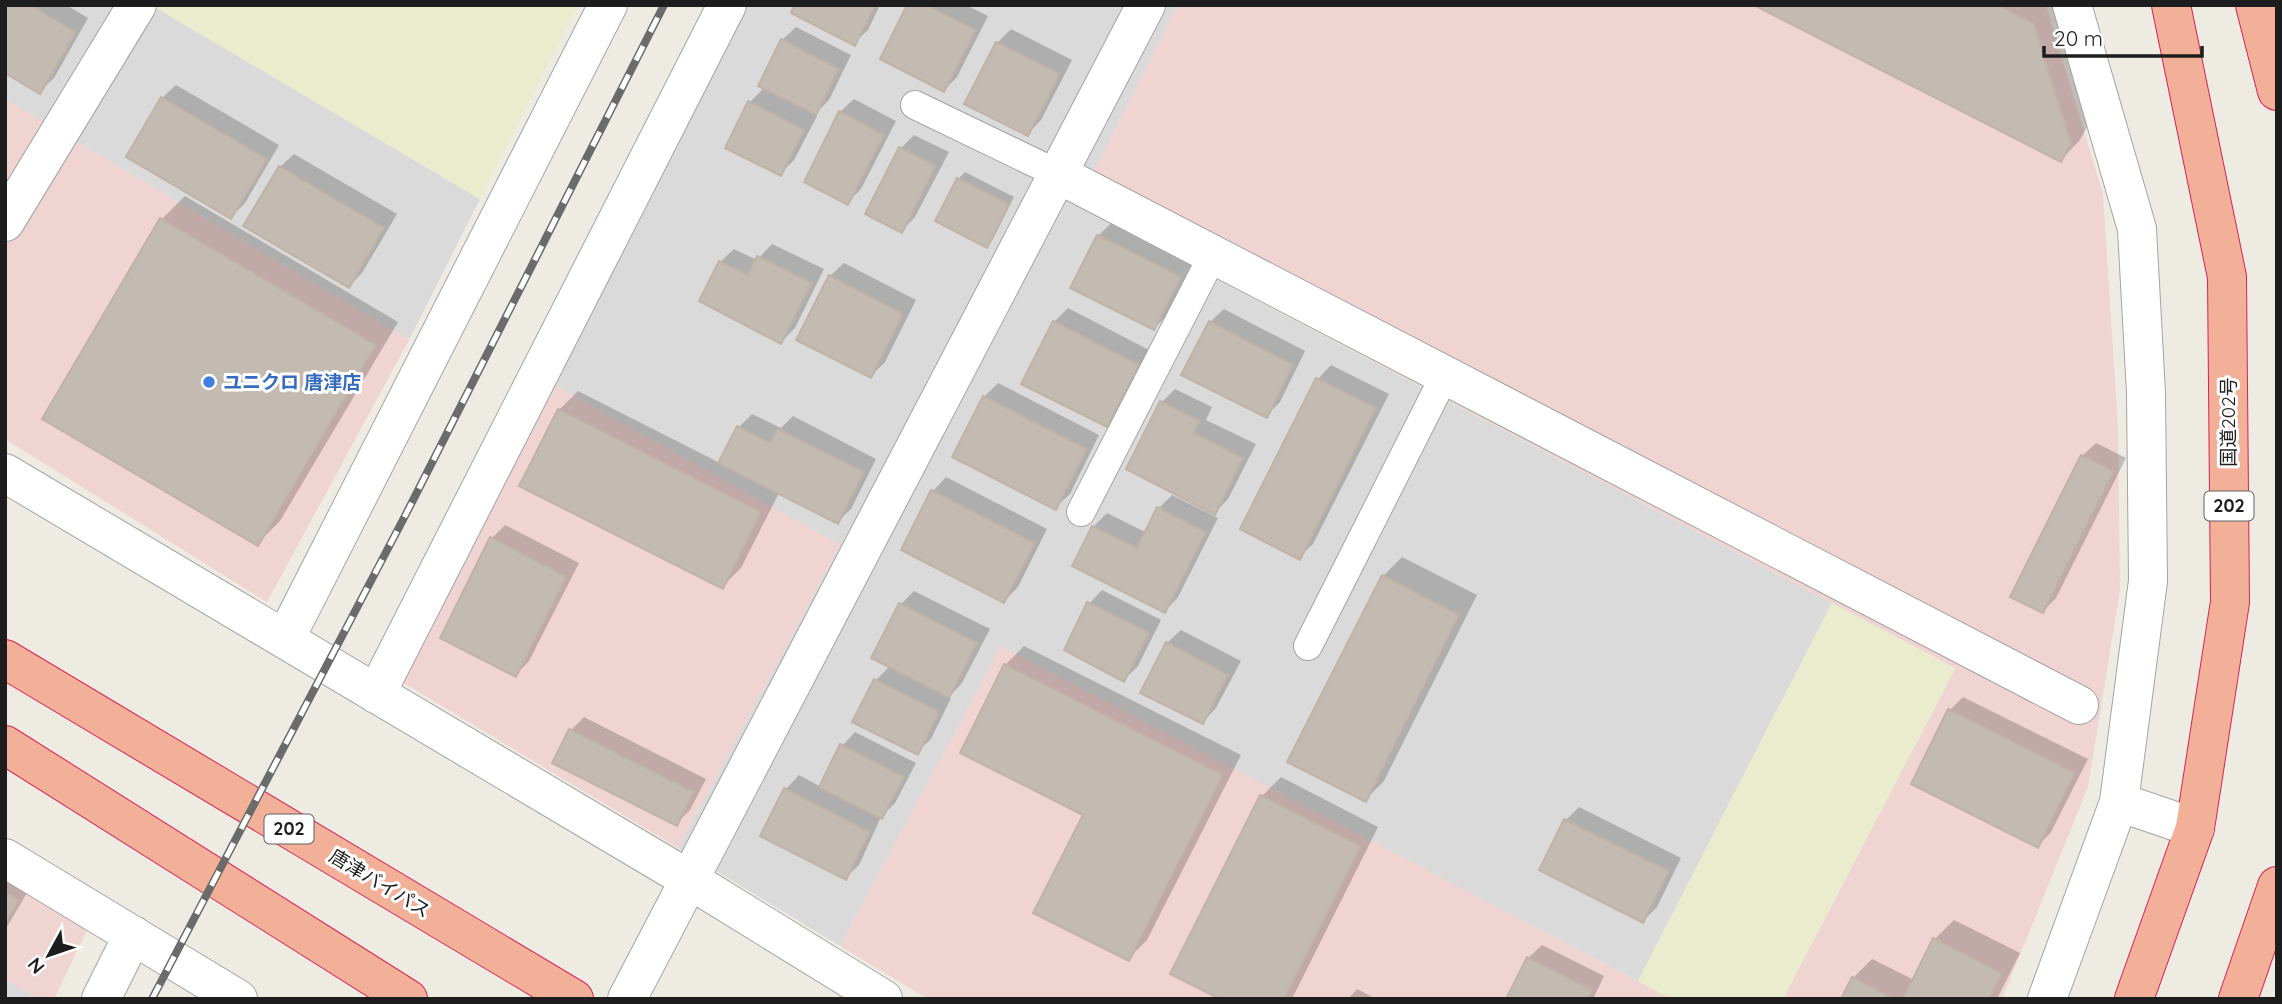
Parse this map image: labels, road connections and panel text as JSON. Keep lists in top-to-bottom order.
{
  "streets": {
    "highway": ["国道202号", "202", "唐津バイパス"]
  },
  "places": ["ユニクロ 唐津店"],
  "scale_bar": "20 m",
  "north": "bottom left"
}
